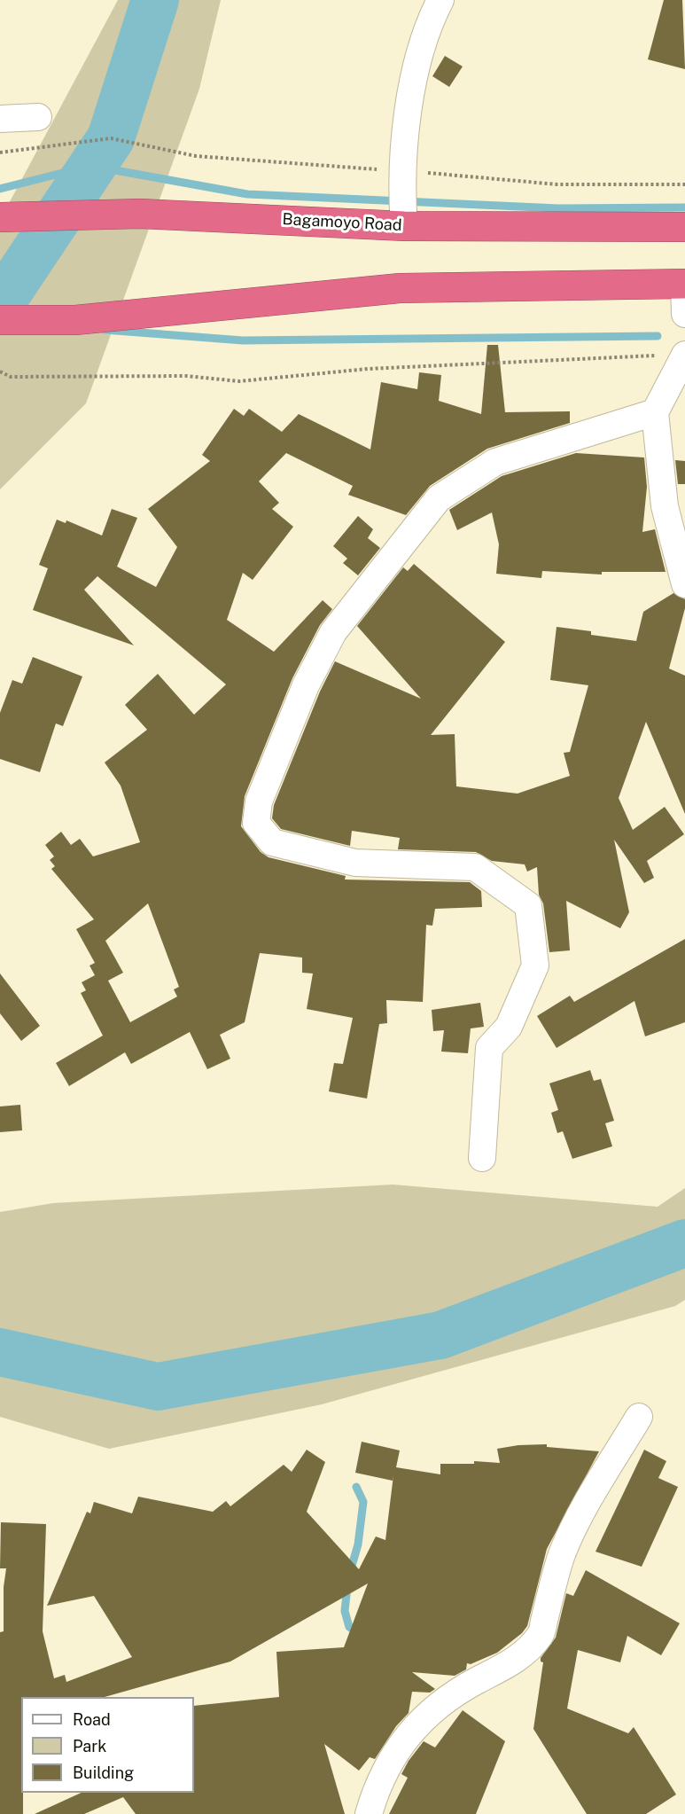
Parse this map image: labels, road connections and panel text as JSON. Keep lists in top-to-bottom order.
{
  "streets": {
    "highway": ["Bagamoyo Road"]
  },
  "legend": ["Road", "Park", "Building"]
}
